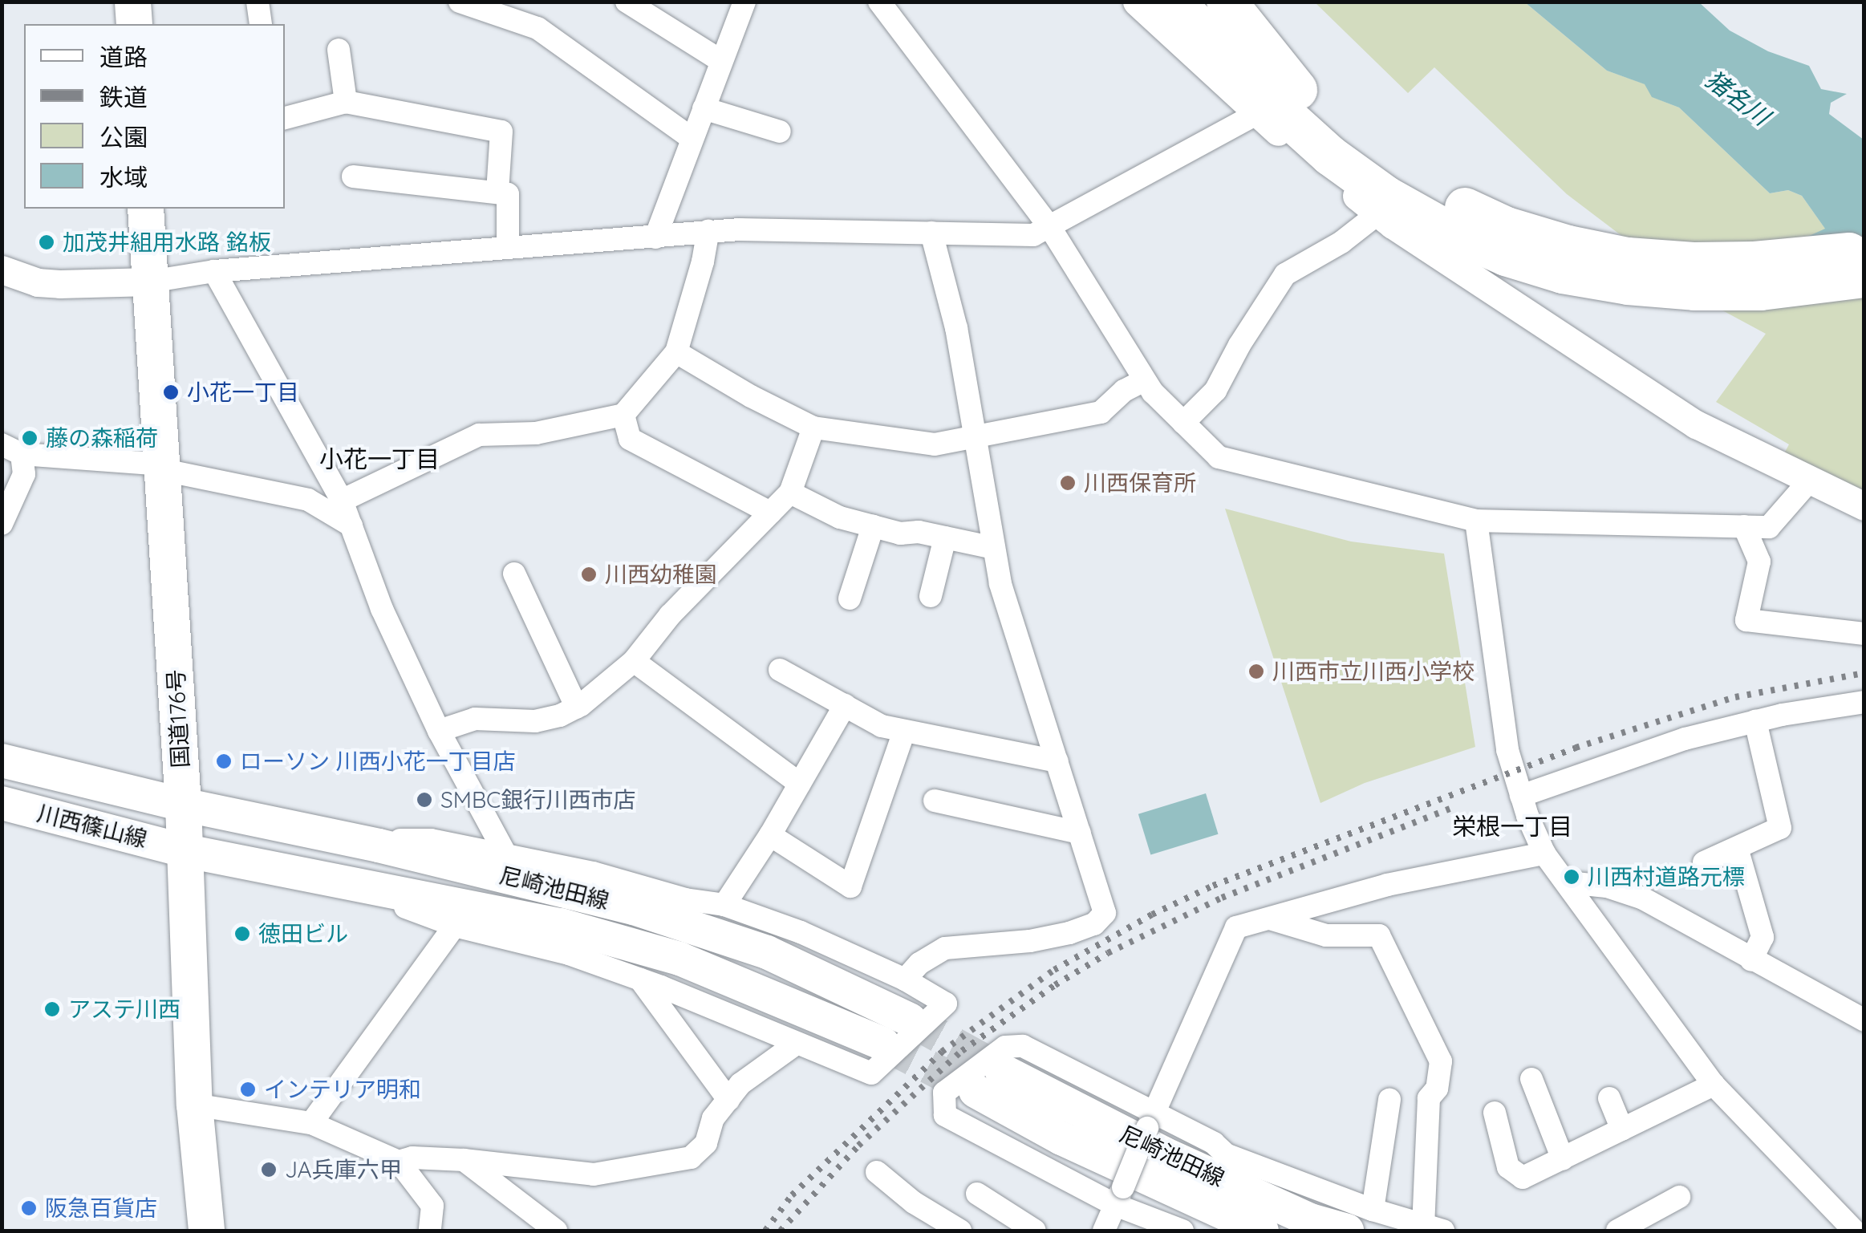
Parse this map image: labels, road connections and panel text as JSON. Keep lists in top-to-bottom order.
{
  "streets": {
    "highway": ["国道176号"],
    "main road": ["川西篠山線", "尼崎池田線"]
  },
  "crossings": [
    ["国道176号", "川西篠山線"],
    ["国道176号", "尼崎池田線"],
    ["川西篠山線", "尼崎池田線"]
  ],
  "districts": ["小花一丁目", "栄根一丁目"],
  "water": ["猪名川"],
  "places": [
    "加茂井組用水路 銘板",
    "小花一丁目",
    "藤の森稲荷",
    "川西保育所",
    "川西幼稚園",
    "川西市立川西小学校",
    "ローソン 川西小花一丁目店",
    "SMBC銀行川西市店",
    "川西村道路元標",
    "徳田ビル",
    "アステ川西",
    "インテリア明和",
    "JA兵庫六甲",
    "阪急百貨店"
  ],
  "legend": [
    "道路",
    "鉄道",
    "公園",
    "水域"
  ]
}
